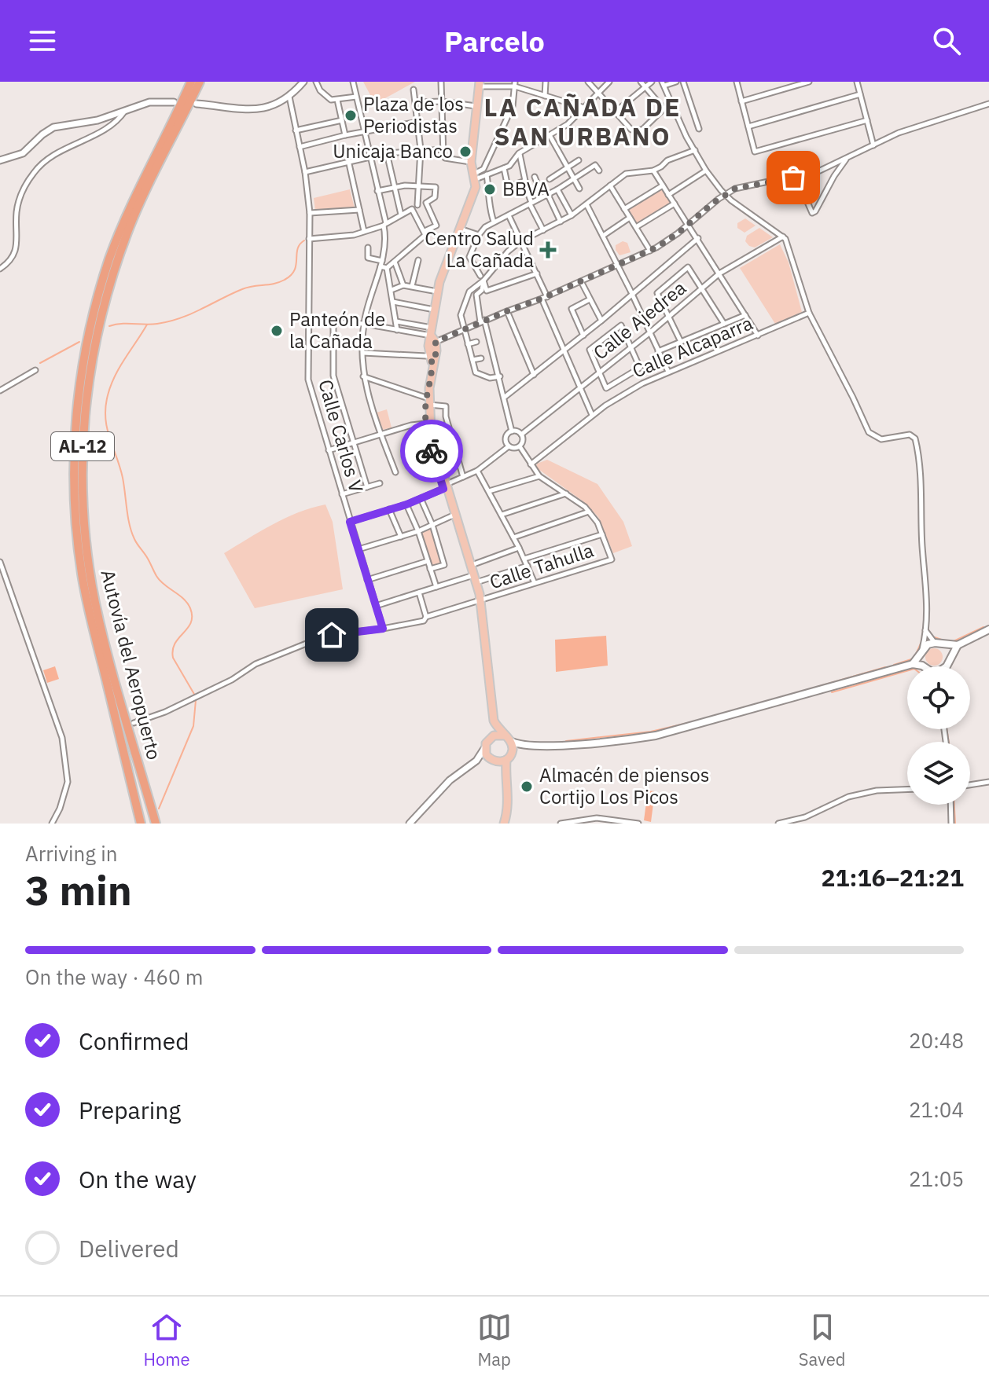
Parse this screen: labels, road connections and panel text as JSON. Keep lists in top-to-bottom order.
{
  "streets": {
    "highway": ["AL-12", "Autovía del Aeropuerto"],
    "street": [
      "Calle Ajedrea",
      "Calle Alcaparra",
      "Calle Carlos V",
      "Calle Tahulla"
    ]
  },
  "crossings": [
    ["Calle Carlos V", "Calle Tahulla"]
  ],
  "districts": ["LA CAÑADA DE SAN URBANO"],
  "places": {
    "other": [
      "Plaza de los Periodistas",
      "Unicaja Banco",
      "BBVA",
      "Panteón de la Cañada",
      "Almacén de piensos Cortijo Los Picos"
    ],
    "health": ["Centro Salud La Cañada"]
  },
  "page": {
    "header": "Parcelo",
    "heading": ["3 min", "Arriving in", "21:16–21:21"],
    "bar": "On the way · 460 m",
    "list": [
      ["Confirmed", "20:48"],
      ["Preparing", "21:04"],
      ["On the way", "21:05"],
      "Delivered"
    ],
    "tabs": ["Home", "Map", "Saved"]
  }
}
